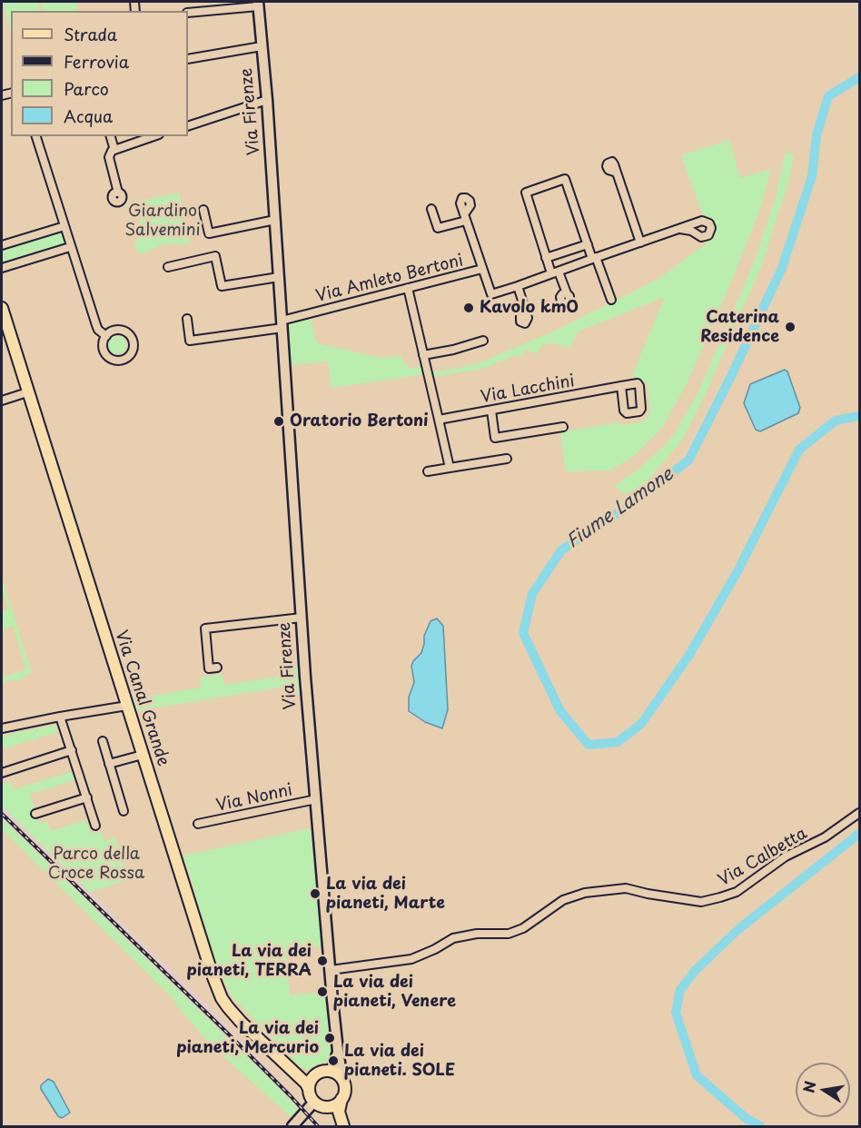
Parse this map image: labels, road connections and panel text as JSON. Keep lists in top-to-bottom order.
{
  "streets": {
    "main road": ["Via Canal Grande"],
    "street": [
      "Via Firenze",
      "Via Amleto Bertoni",
      "Via Lacchini",
      "Via Nonni",
      "Via Calbetta"
    ]
  },
  "crossings": [
    ["Via Firenze", "Via Amleto Bertoni"],
    ["Via Firenze", "Via Canal Grande"],
    ["Via Firenze", "Via Nonni"],
    ["Via Firenze", "Via Calbetta"]
  ],
  "water": ["Fiume Lamone"],
  "parks": ["Giardino Salvemini", "Parco della Croce Rossa"],
  "places": [
    "Kavolo km0",
    "Caterina Residence",
    "Oratorio Bertoni",
    "La via dei pianeti, Marte",
    "La via dei pianeti, TERRA",
    "La via dei pianeti, Venere",
    "La via dei pianeti, Mercurio",
    "La via dei pianeti. SOLE"
  ],
  "legend": [
    "Strada",
    "Ferrovia",
    "Parco",
    "Acqua"
  ],
  "north": "left"
}
